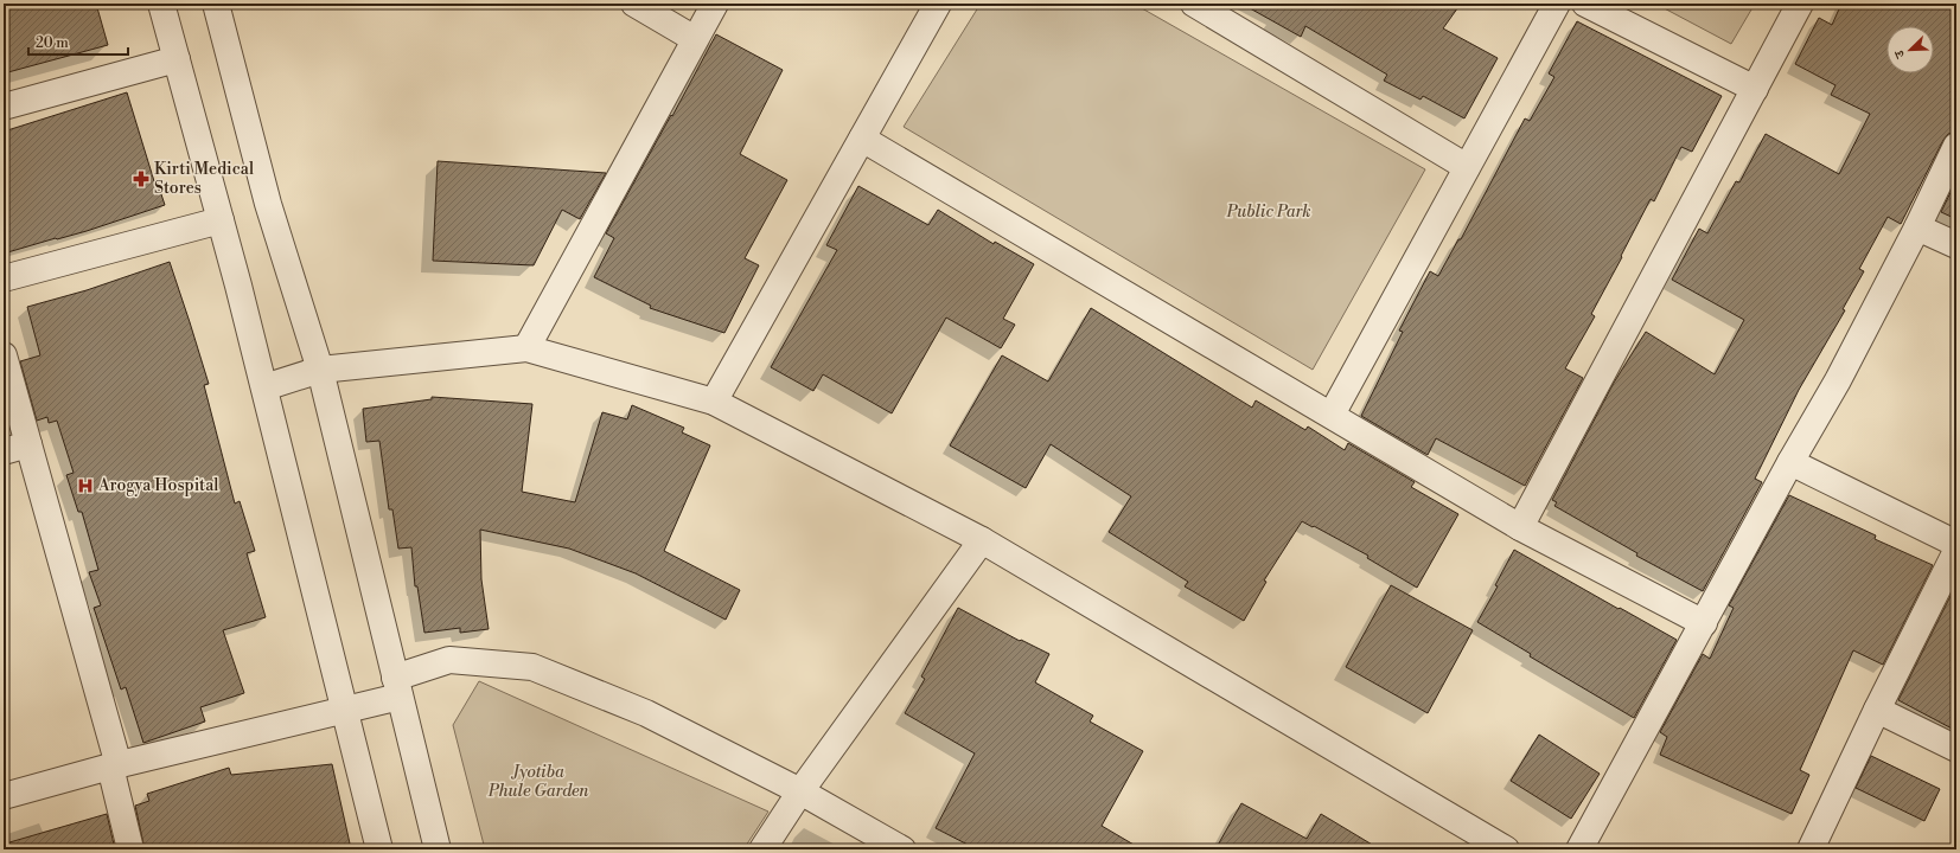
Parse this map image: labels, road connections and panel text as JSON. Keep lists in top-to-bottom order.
{
  "parks": ["Public Park", "Jyotiba Phule Garden"],
  "places": {
    "pharmacy": ["Kirti Medical Stores"],
    "hospital": ["Arogya Hospital"]
  },
  "scale_bar": "20 m",
  "north": "bottom left"
}
